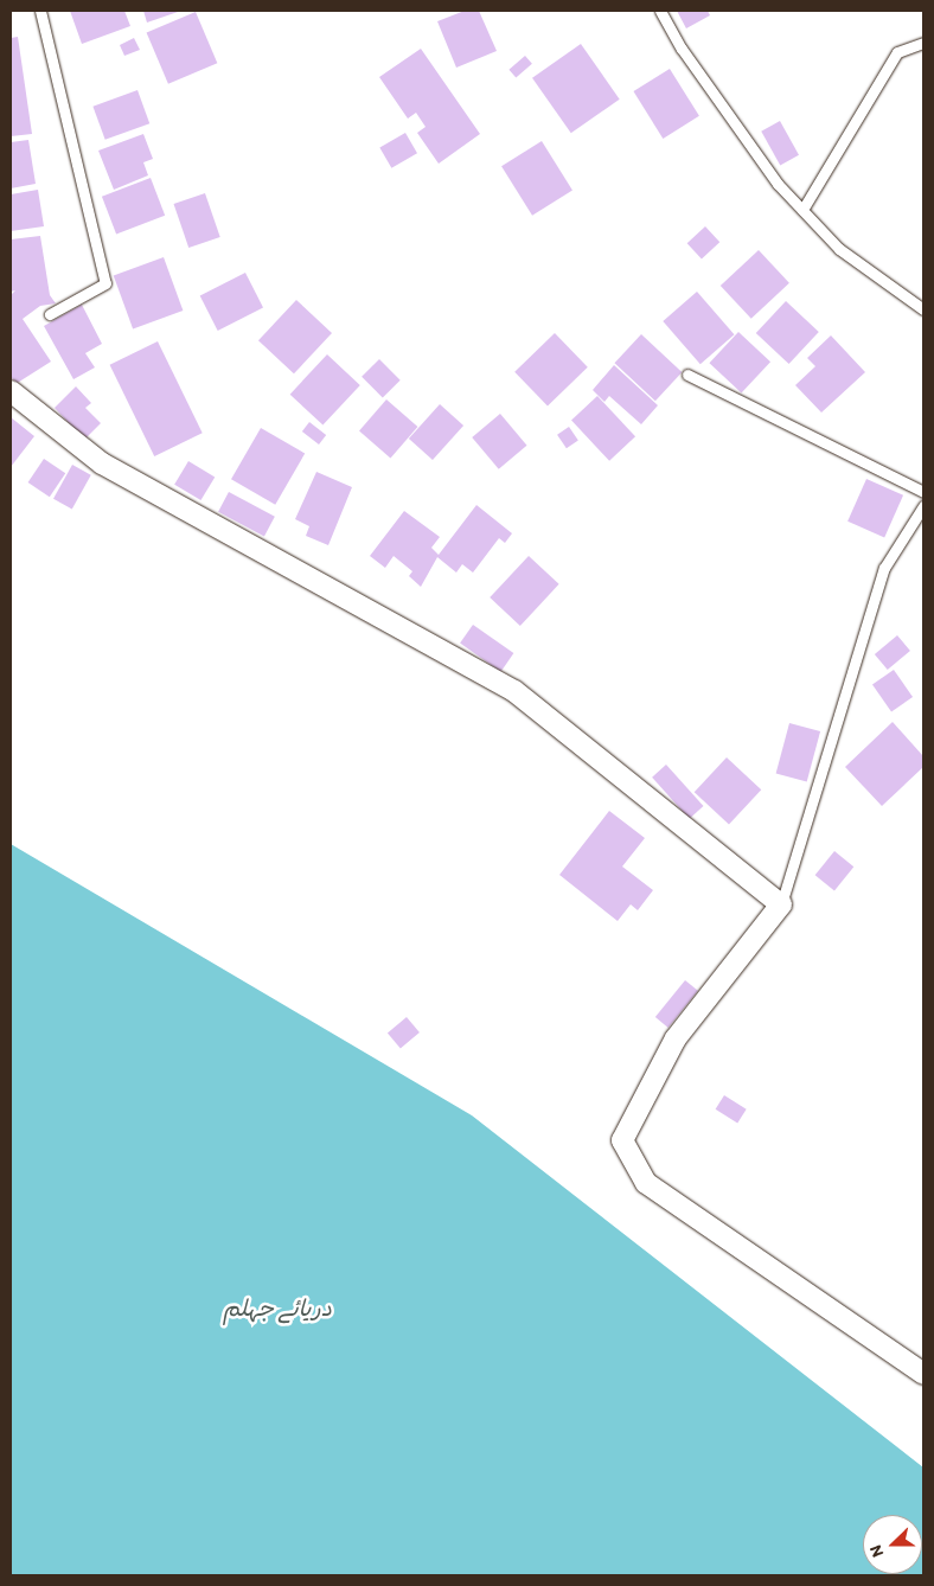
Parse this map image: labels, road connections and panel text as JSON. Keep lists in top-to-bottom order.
{
  "water": ["دریائے جہلم"],
  "north": "left"
}
